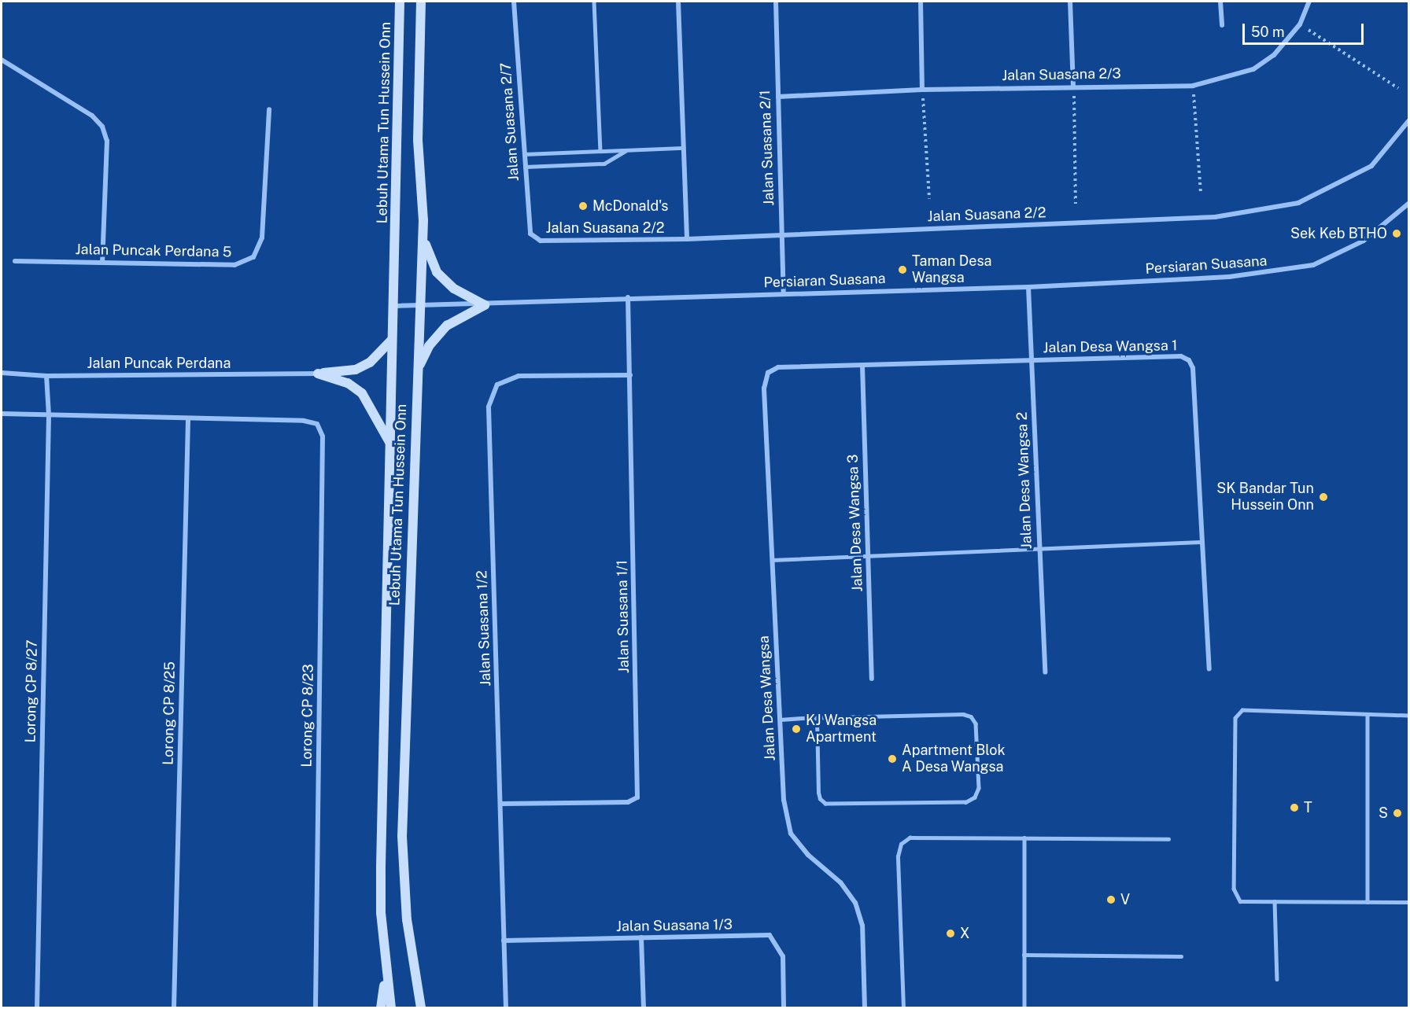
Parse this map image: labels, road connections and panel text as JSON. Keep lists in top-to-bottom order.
{
  "streets": {
    "main road": ["Lebuh Utama Tun Hussein Onn"],
    "street": [
      "Jalan Suasana 2/3",
      "Jalan Suasana 2/7",
      "Jalan Suasana 2/1",
      "Jalan Suasana 2/2",
      "Jalan Puncak Perdana 5",
      "Persiaran Suasana",
      "Jalan Desa Wangsa 1",
      "Jalan Puncak Perdana",
      "Jalan Desa Wangsa 2",
      "Jalan Desa Wangsa 3",
      "Jalan Suasana 1/1",
      "Jalan Suasana 1/2",
      "Lorong CP 8/27",
      "Jalan Desa Wangsa",
      "Lorong CP 8/25",
      "Lorong CP 8/23",
      "Jalan Suasana 1/3"
    ]
  },
  "crossings": [
    ["Jalan Suasana 2/3", "Jalan Suasana 2/1"],
    ["Jalan Suasana 2/7", "Jalan Suasana 2/2"],
    ["Lebuh Utama Tun Hussein Onn", "Persiaran Suasana"],
    ["Jalan Suasana 2/1", "Jalan Suasana 2/2"],
    ["Jalan Suasana 2/1", "Persiaran Suasana"],
    ["Persiaran Suasana", "Jalan Desa Wangsa 2"],
    ["Persiaran Suasana", "Jalan Suasana 1/1"],
    ["Jalan Desa Wangsa 1", "Jalan Desa Wangsa 2"],
    ["Jalan Desa Wangsa 1", "Jalan Desa Wangsa 3"],
    ["Jalan Desa Wangsa 1", "Jalan Desa Wangsa"],
    ["Jalan Puncak Perdana", "Lorong CP 8/27"],
    ["Jalan Suasana 1/1", "Jalan Suasana 1/2"],
    ["Jalan Suasana 1/2", "Jalan Suasana 1/3"],
    ["Lorong CP 8/25", "Lorong CP 8/23"]
  ],
  "places": [
    "McDonald's",
    "Sek Keb BTHO",
    "Taman Desa Wangsa",
    "SK Bandar Tun Hussein Onn",
    "KJ Wangsa Apartment",
    "Apartment Blok A Desa Wangsa",
    "T",
    "S",
    "V",
    "X"
  ],
  "scale_bar": "50 m"
}
